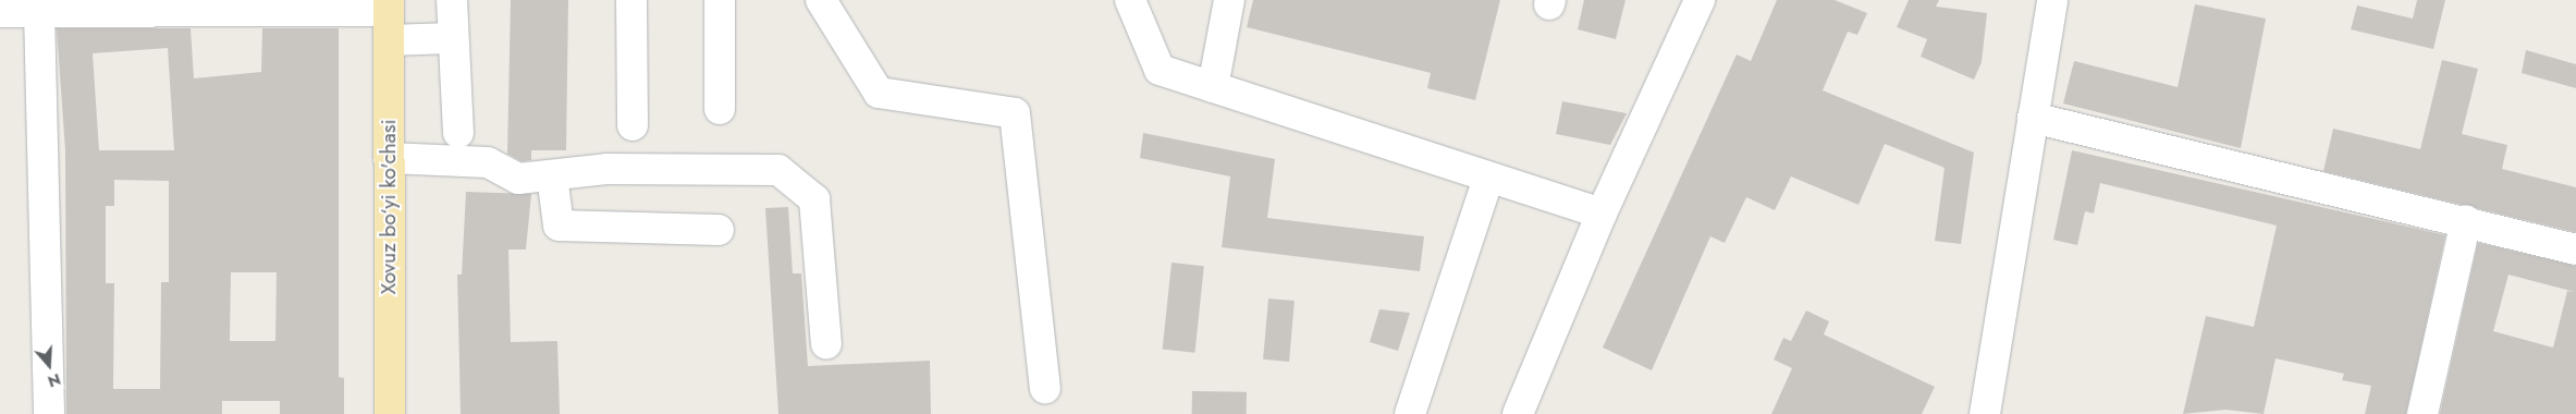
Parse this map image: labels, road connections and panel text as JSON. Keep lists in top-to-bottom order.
{
  "streets": {
    "main road": ["Xovuz bo‘yi ko'chasi"]
  },
  "north": "bottom"
}
